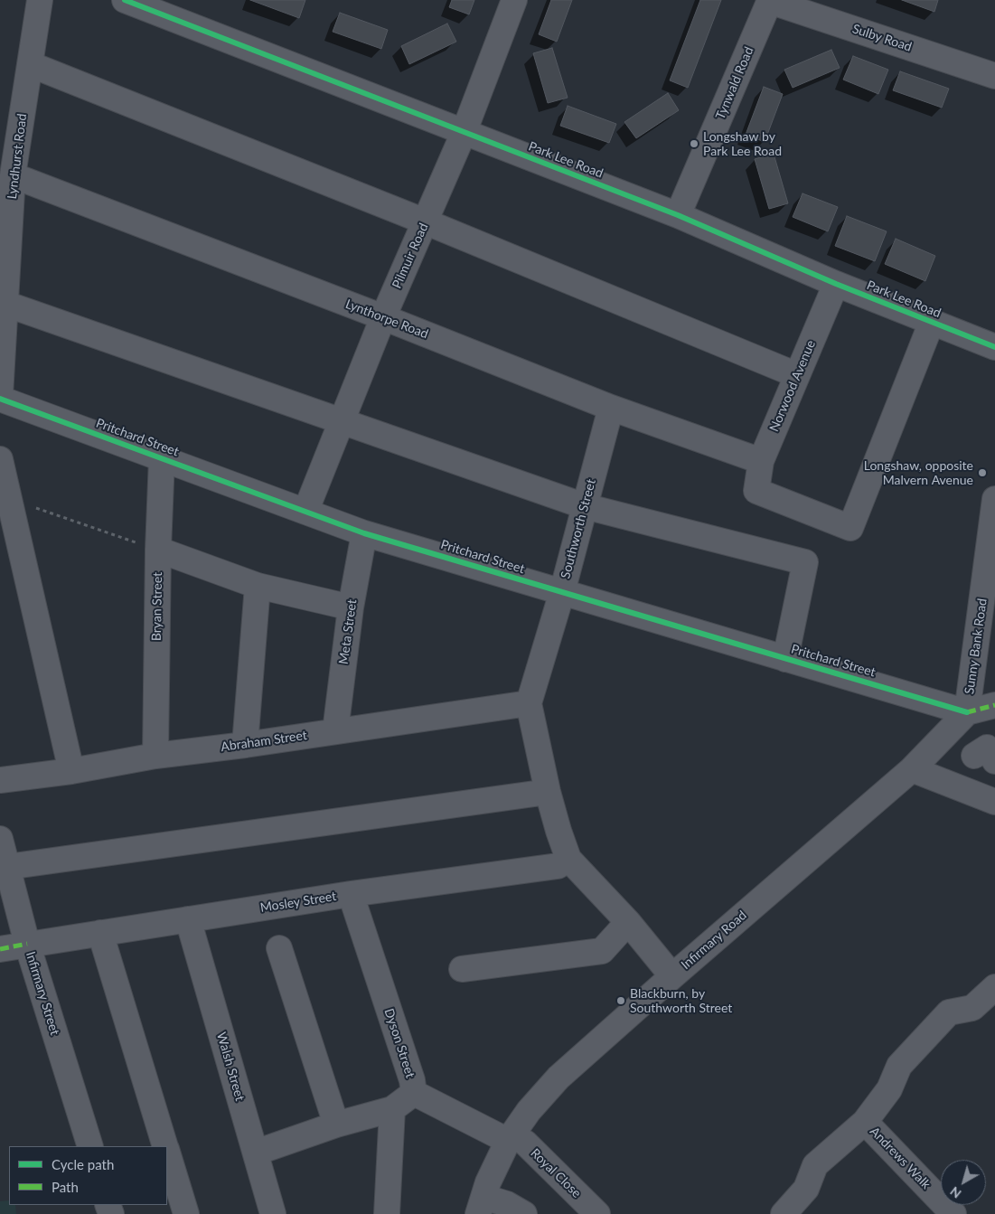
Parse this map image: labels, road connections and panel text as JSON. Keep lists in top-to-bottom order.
{
  "streets": {
    "street": [
      "Sulby Road",
      "Tynwald Road",
      "Lyndhurst Road",
      "Park Lee Road",
      "Pilmuir Road",
      "Lynthorpe Road",
      "Norwood Avenue",
      "Pritchard Street",
      "Southworth Street",
      "Bryan Street",
      "Meta Street",
      "Sunny Bank Road",
      "Abraham Street",
      "Mosley Street",
      "Infirmary Road",
      "Infirmary Street",
      "Dyson Street",
      "Walsh Street",
      "Andrews Walk",
      "Royal Close"
    ]
  },
  "crossings": [
    ["Sulby Road", "Tynwald Road"],
    ["Tynwald Road", "Park Lee Road"],
    ["Lyndhurst Road", "Lynthorpe Road"],
    ["Lyndhurst Road", "Pritchard Street"],
    ["Park Lee Road", "Pilmuir Road"],
    ["Park Lee Road", "Norwood Avenue"],
    ["Pilmuir Road", "Lynthorpe Road"],
    ["Pilmuir Road", "Pritchard Street"],
    ["Lynthorpe Road", "Norwood Avenue"],
    ["Lynthorpe Road", "Southworth Street"],
    ["Pritchard Street", "Southworth Street"],
    ["Pritchard Street", "Bryan Street"],
    ["Pritchard Street", "Meta Street"],
    ["Pritchard Street", "Sunny Bank Road"],
    ["Pritchard Street", "Infirmary Road"],
    ["Southworth Street", "Abraham Street"],
    ["Southworth Street", "Mosley Street"],
    ["Bryan Street", "Abraham Street"],
    ["Meta Street", "Abraham Street"],
    ["Sunny Bank Road", "Infirmary Road"],
    ["Mosley Street", "Infirmary Street"],
    ["Mosley Street", "Dyson Street"],
    ["Mosley Street", "Walsh Street"],
    ["Infirmary Road", "Dyson Street"],
    ["Infirmary Road", "Royal Close"],
    ["Dyson Street", "Royal Close"]
  ],
  "places": ["Longshaw by Park Lee Road", "Longshaw, opposite Malvern Avenue", "Blackburn, by Southworth Street"],
  "legend": ["Cycle path", "Path"],
  "north": "bottom left"
}
